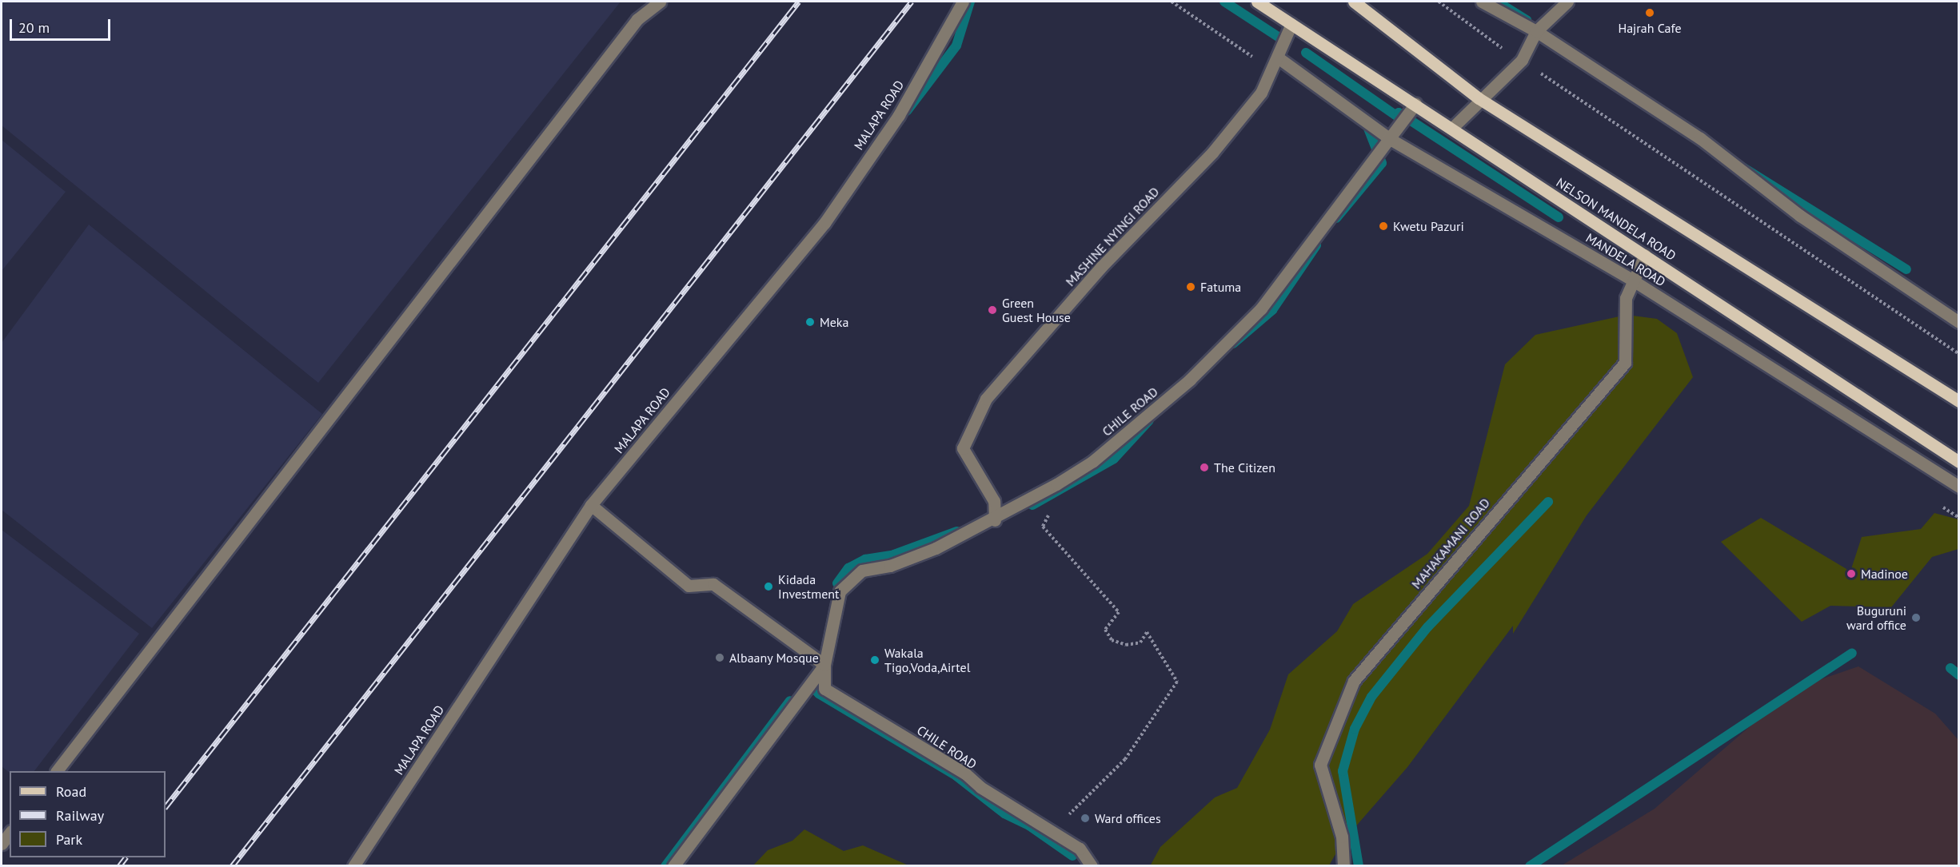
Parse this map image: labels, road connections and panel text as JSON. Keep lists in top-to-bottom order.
{
  "streets": {
    "main road": ["NELSON MANDELA ROAD"],
    "street": [
      "MALAPA ROAD",
      "MASHINE NYINGI ROAD",
      "MANDELA ROAD",
      "CHILE ROAD",
      "MAHAKAMANI ROAD"
    ]
  },
  "crossings": [
    ["NELSON MANDELA ROAD", "MASHINE NYINGI ROAD"],
    ["NELSON MANDELA ROAD", "CHILE ROAD"],
    ["NELSON MANDELA ROAD", "MAHAKAMANI ROAD"],
    ["MASHINE NYINGI ROAD", "MANDELA ROAD"],
    ["MASHINE NYINGI ROAD", "CHILE ROAD"],
    ["MANDELA ROAD", "CHILE ROAD"],
    ["MANDELA ROAD", "MAHAKAMANI ROAD"]
  ],
  "places": [
    "Hajrah Cafe",
    "Kwetu Pazuri",
    "Fatuma",
    "Green Guest House",
    "Meka",
    "The Citizen",
    "Madinoe",
    "Kidada Investment",
    "Buguruni ward office",
    "Albaany Mosque",
    "Wakala Tigo,Voda,Airtel",
    "Ward offices"
  ],
  "legend": ["Road", "Railway", "Park"],
  "scale_bar": "20 m"
}
